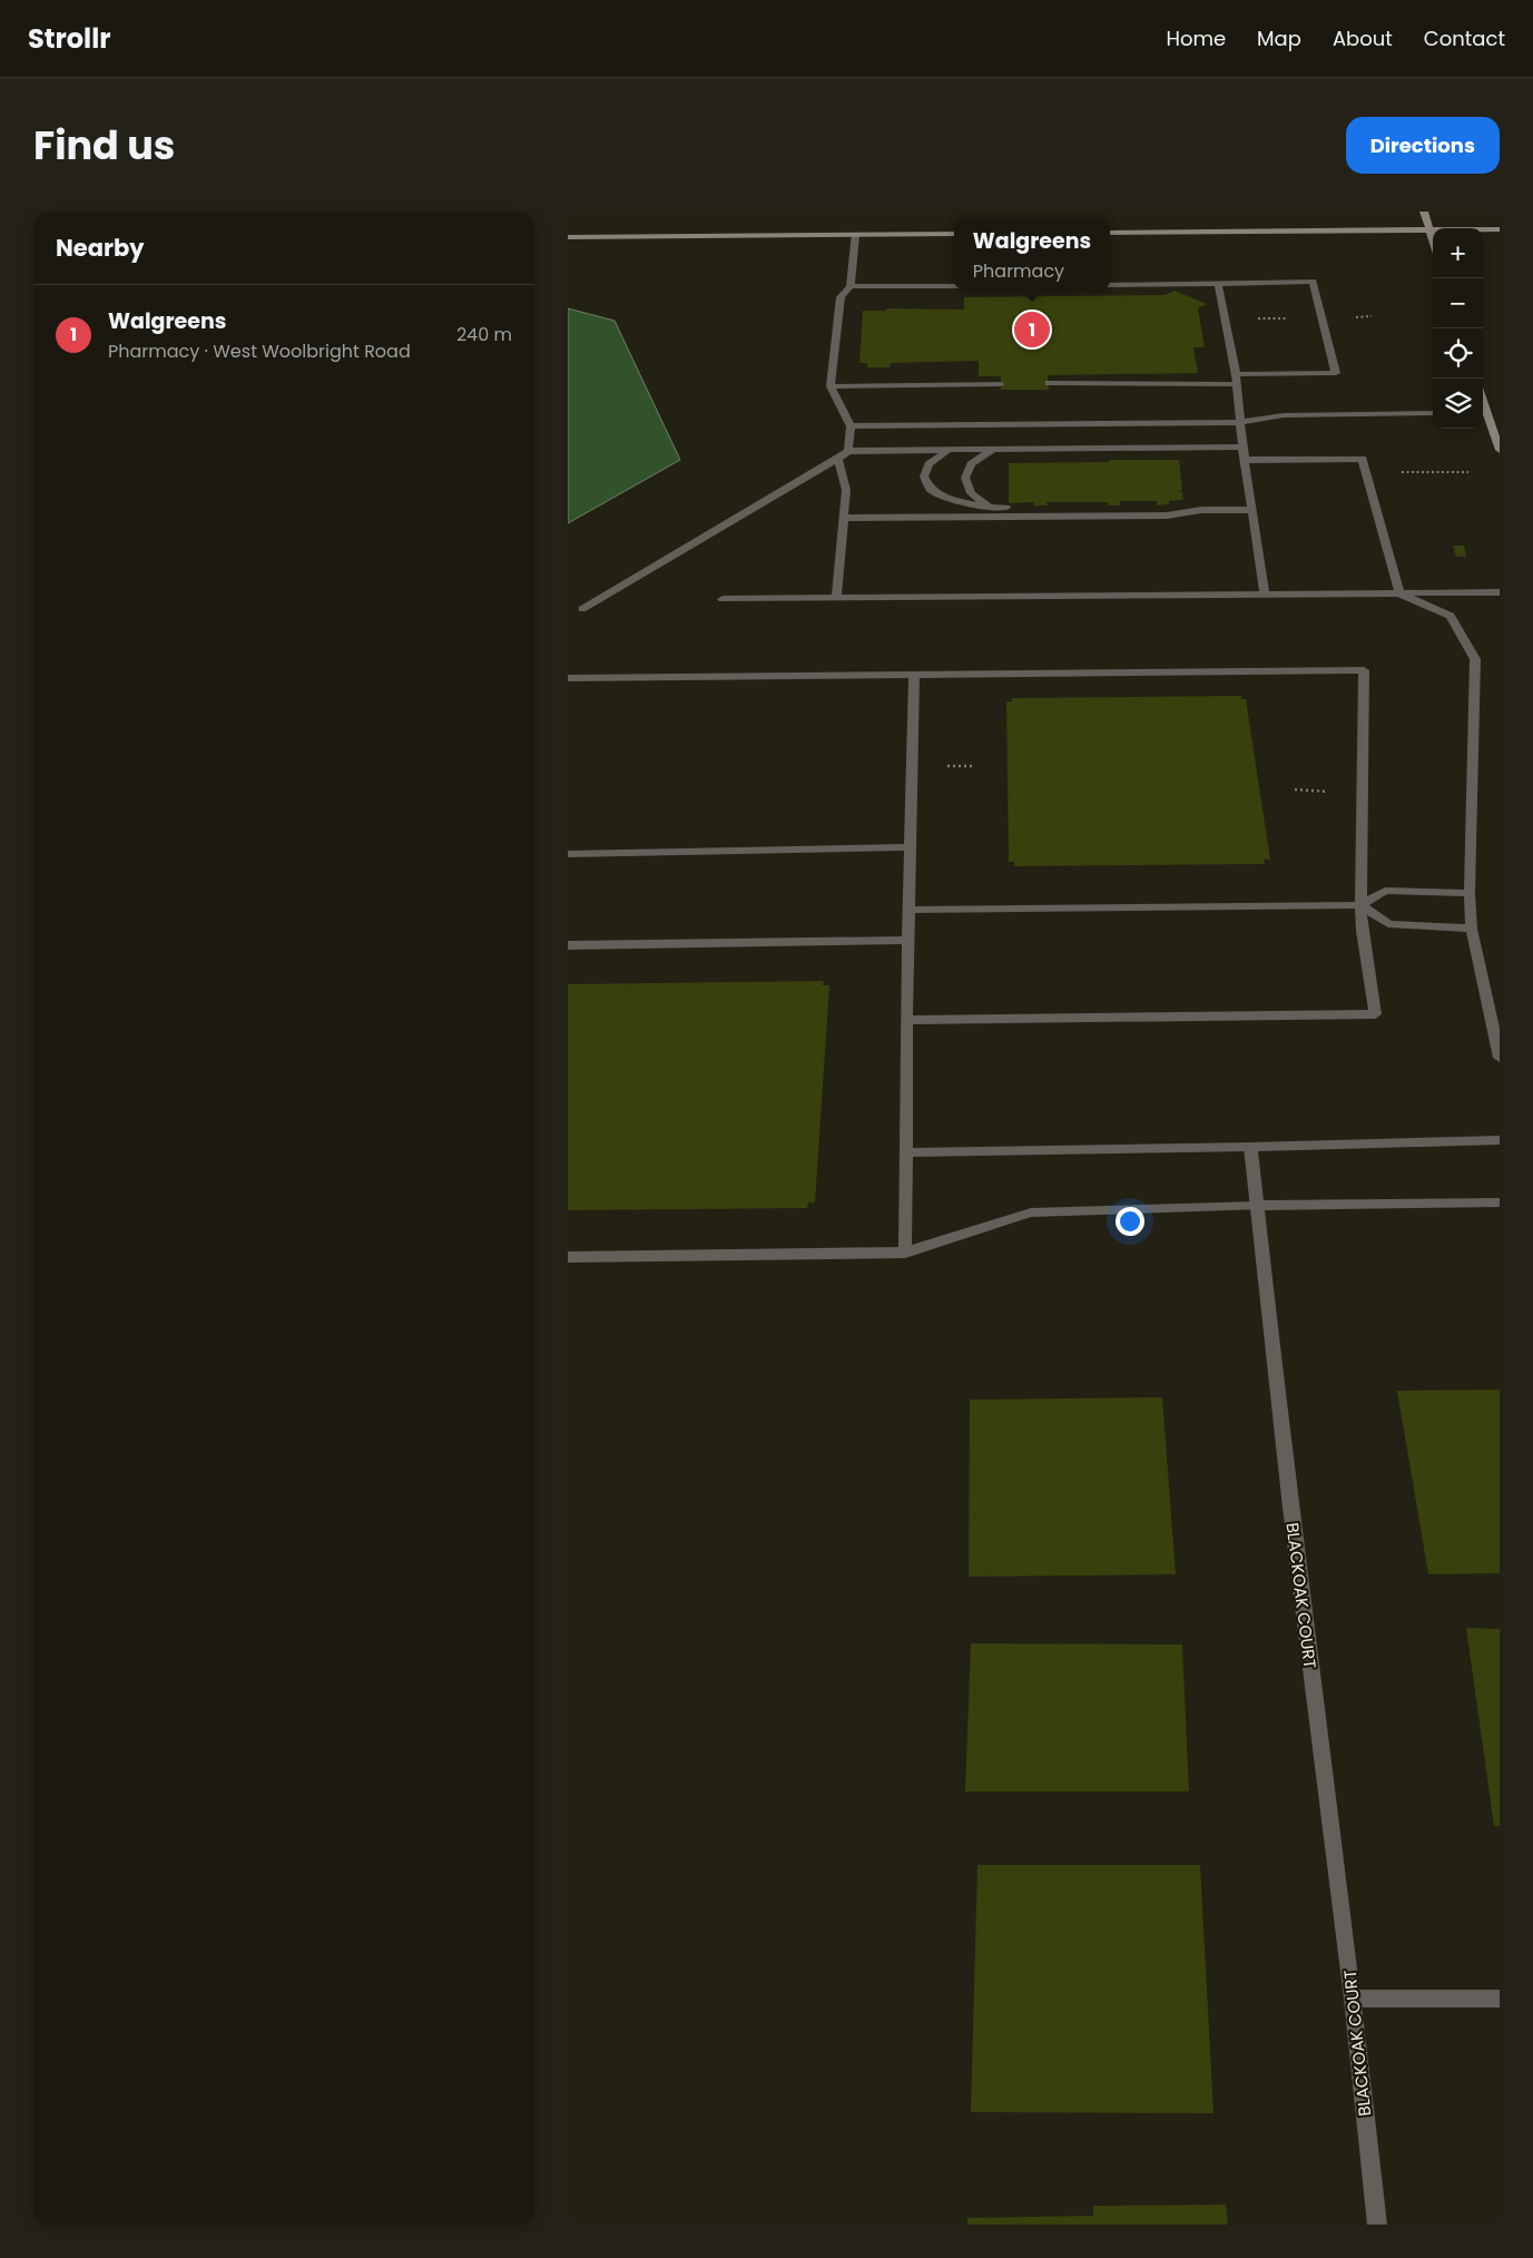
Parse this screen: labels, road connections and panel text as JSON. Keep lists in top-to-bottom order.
{
  "streets": {
    "street": ["BLACKOAK COURT"]
  },
  "page": {
    "header": "Strollr",
    "nav": [
      "Home",
      "Map",
      "About",
      "Contact"
    ],
    "title": "Find us",
    "buttons": "Directions",
    "heading": "Nearby",
    "popup": ["Walgreens", "Pharmacy"],
    "map_buttons": ["+", "−"],
    "list": [
      {
        "mark": "1",
        "name": "Walgreens",
        "note": "Pharmacy · West Woolbright Road",
        "value": "240 m"
      }
    ],
    "pins": "1"
  }
}
